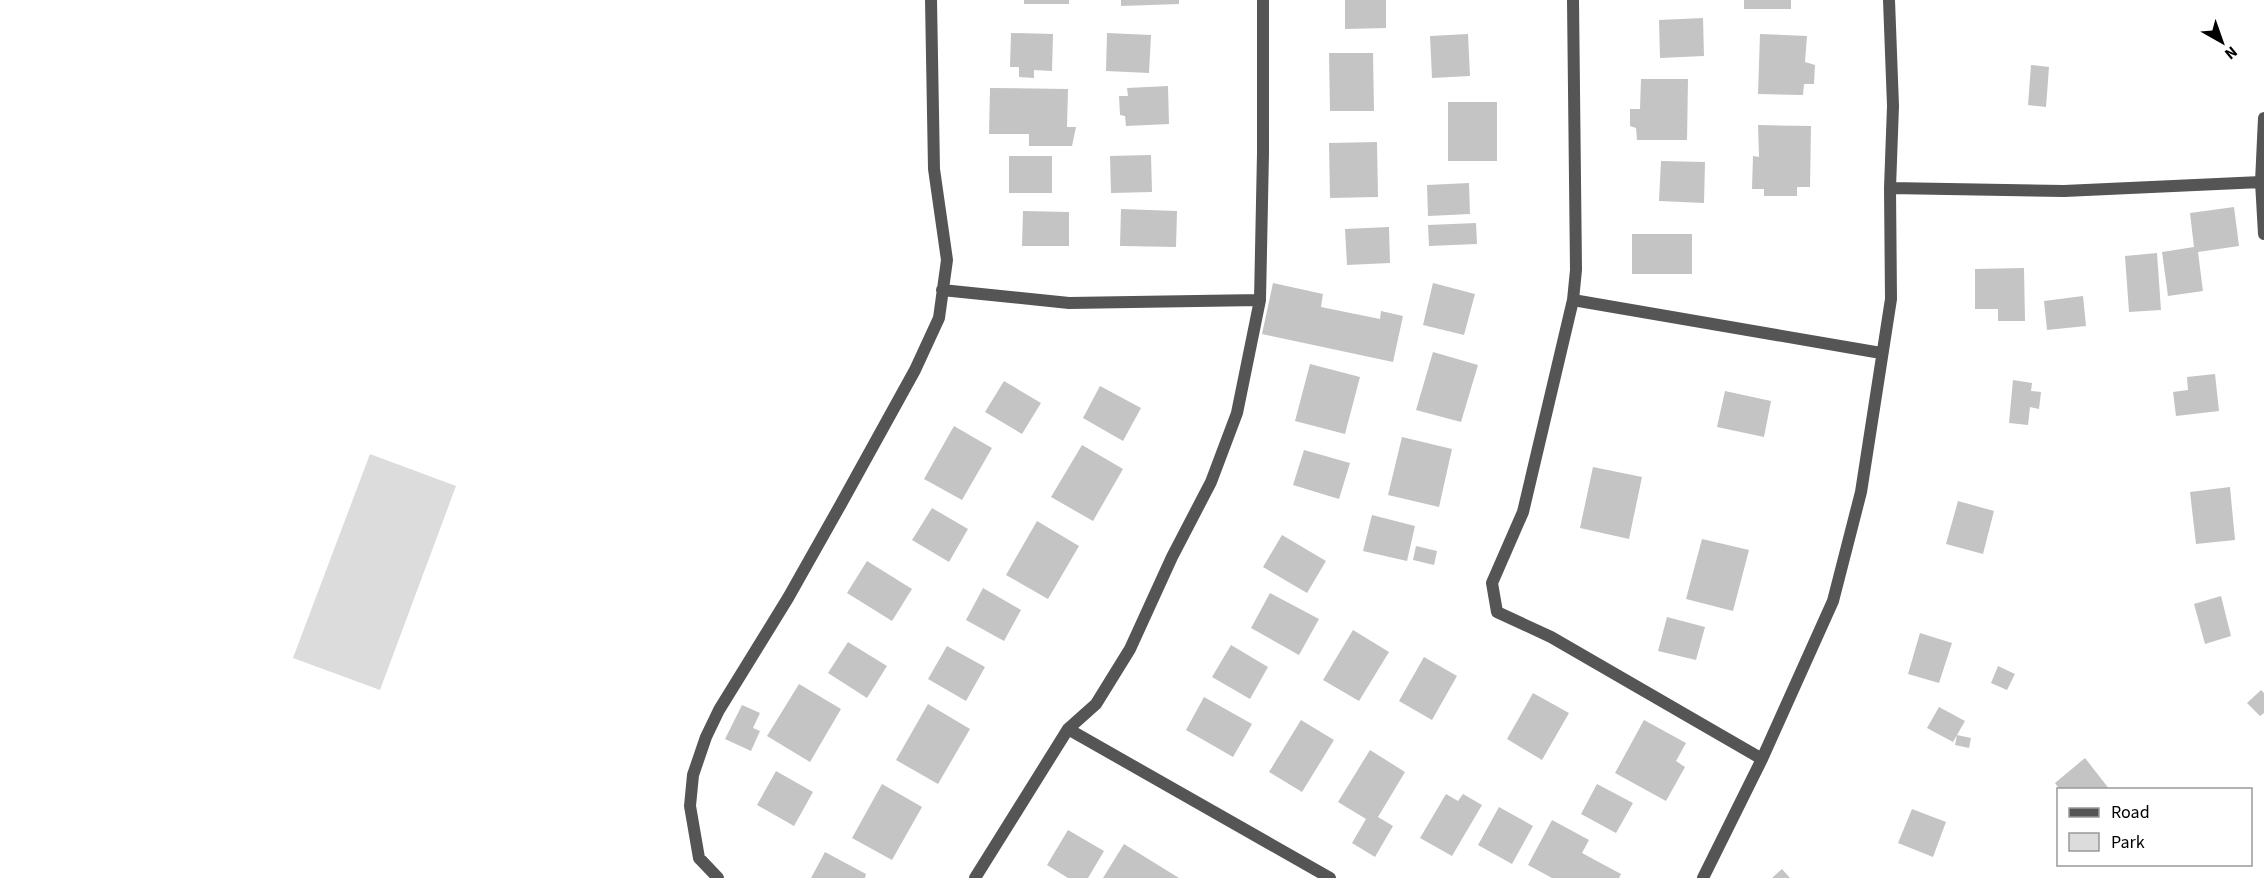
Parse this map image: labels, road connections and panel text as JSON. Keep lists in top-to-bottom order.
{
  "legend": ["Road", "Park"],
  "north": "bottom right"
}
